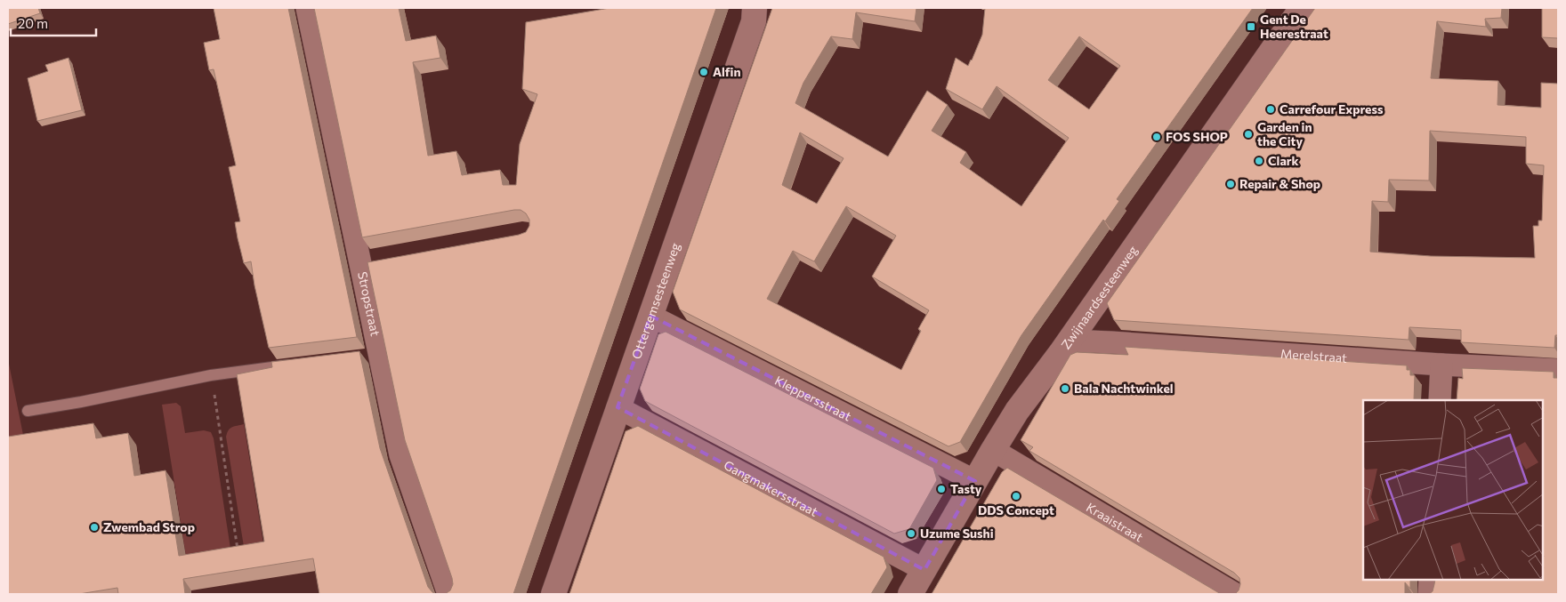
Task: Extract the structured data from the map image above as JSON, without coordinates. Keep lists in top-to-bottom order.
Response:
{
  "streets": {
    "street": [
      "Zwijnaardsesteenweg",
      "Ottergemsesteenweg",
      "Stropstraat",
      "Merelstraat",
      "Kleppersstraat",
      "Gangmakersstraat",
      "Kraaistraat"
    ]
  },
  "crossings": [
    ["Zwijnaardsesteenweg", "Merelstraat"],
    ["Zwijnaardsesteenweg", "Kleppersstraat"],
    ["Zwijnaardsesteenweg", "Gangmakersstraat"],
    ["Zwijnaardsesteenweg", "Kraaistraat"],
    ["Ottergemsesteenweg", "Kleppersstraat"],
    ["Ottergemsesteenweg", "Gangmakersstraat"]
  ],
  "places": {
    "transit": ["Gent De Heerestraat"],
    "other": [
      "Alfin",
      "Carrefour Express",
      "Garden in the City",
      "FOS SHOP",
      "Clark",
      "Repair & Shop",
      "Bala Nachtwinkel",
      "Tasty",
      "DDS Concept",
      "Zwembad Strop",
      "Uzume Sushi"
    ]
  },
  "scale_bar": "20 m"
}
